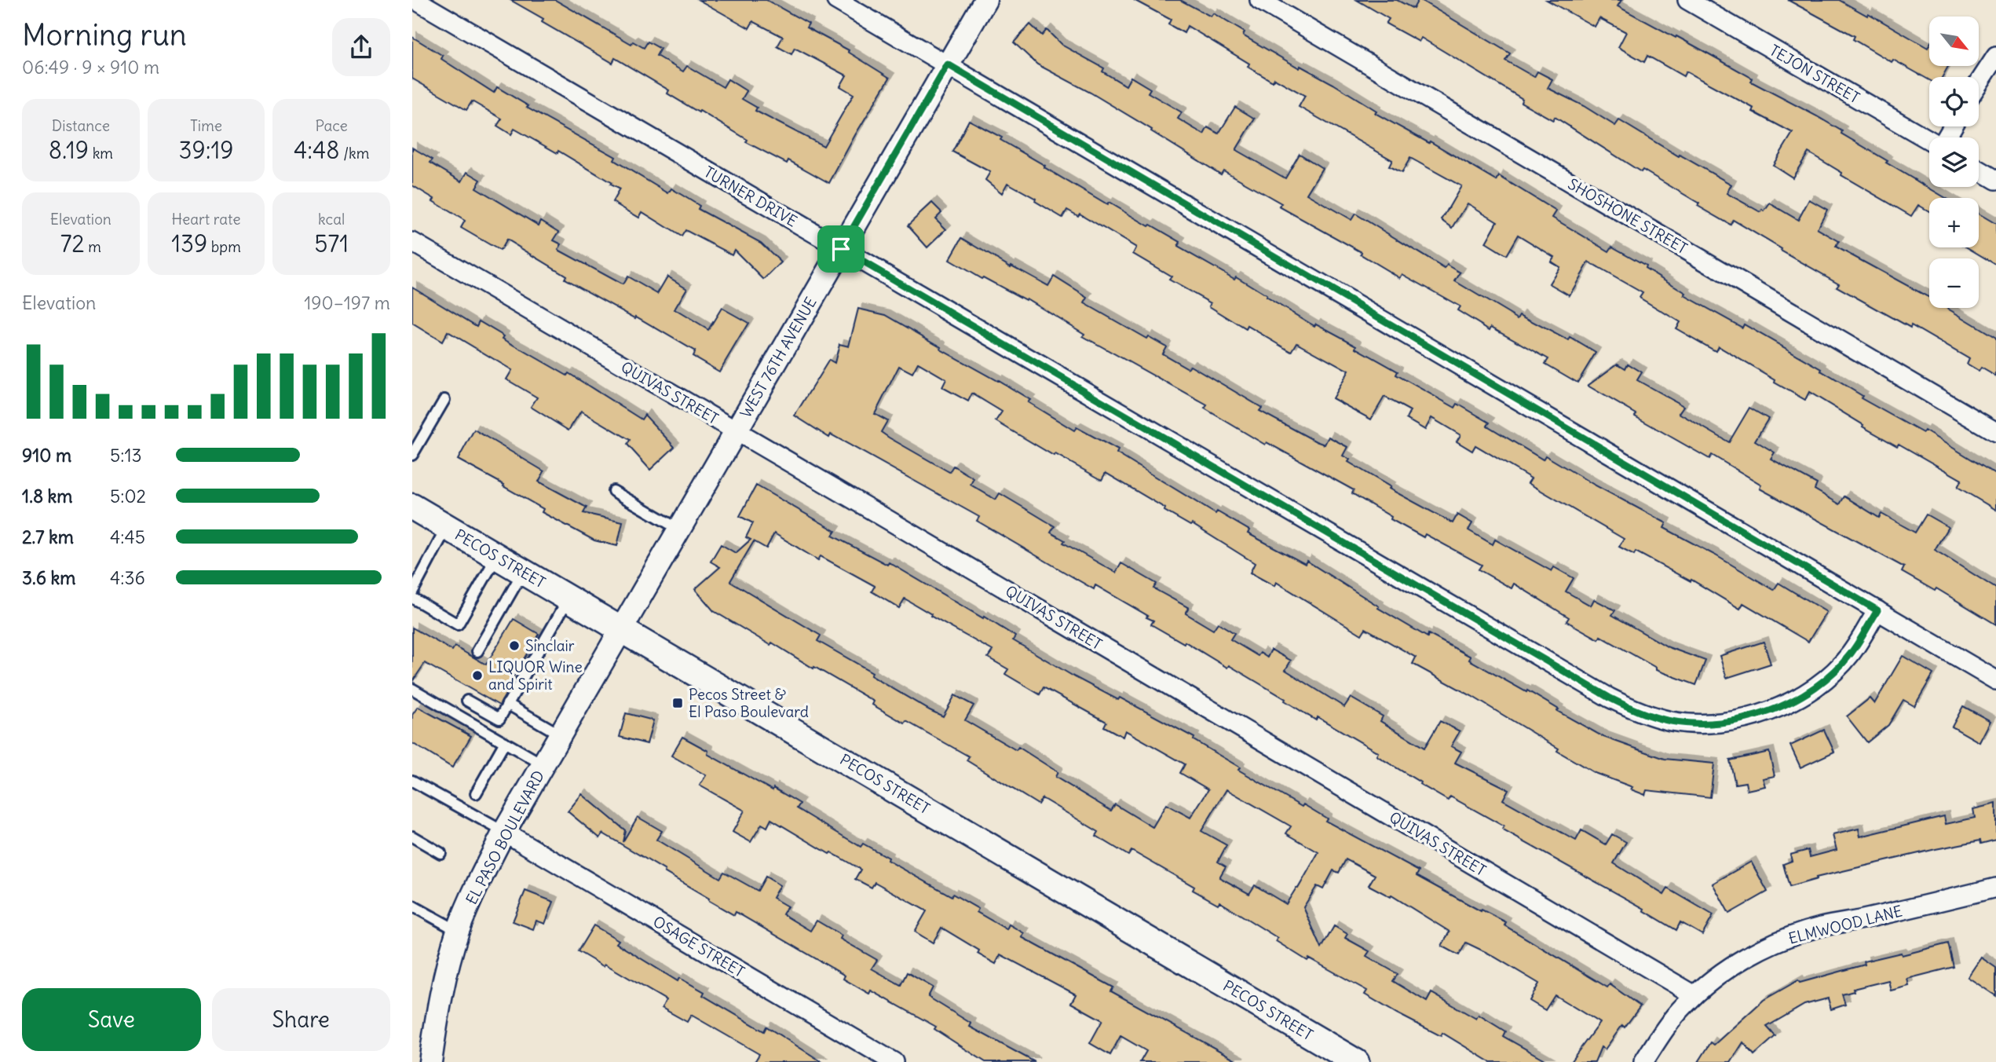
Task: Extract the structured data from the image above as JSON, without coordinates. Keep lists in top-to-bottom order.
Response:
{
  "streets": {
    "main road": ["PECOS STREET"],
    "street": [
      "TEJON STREET",
      "TURNER DRIVE",
      "SHOSHONE STREET",
      "WEST 76TH AVENUE",
      "QUIVAS STREET",
      "EL PASO BOULEVARD",
      "ELMWOOD LANE",
      "OSAGE STREET"
    ]
  },
  "crossings": [
    ["TURNER DRIVE", "WEST 76TH AVENUE"],
    ["WEST 76TH AVENUE", "QUIVAS STREET"],
    ["WEST 76TH AVENUE", "PECOS STREET"],
    ["WEST 76TH AVENUE", "EL PASO BOULEVARD"],
    ["QUIVAS STREET", "ELMWOOD LANE"],
    ["PECOS STREET", "EL PASO BOULEVARD"],
    ["EL PASO BOULEVARD", "OSAGE STREET"]
  ],
  "places": {
    "other": ["Sinclair", "LIQUOR Wine and Spirit"],
    "transit": ["Pecos Street & El Paso Boulevard"]
  },
  "north": "bottom right",
  "page": {
    "heading": ["Morning run", "06:49 · 9 × 910 m"],
    "map_buttons": ["+", "−"],
    "stats": [
      ["Distance", "8.19 km"],
      ["Time", "39:19"],
      ["Pace", "4:48 /km"],
      ["Elevation", "72 m"],
      ["Heart rate", "139 bpm"],
      ["kcal", "571"]
    ],
    "chart": ["Elevation", "190–197 m"],
    "list": [
      {
        "name": "910 m",
        "note": "5:13"
      },
      {
        "name": "1.8 km",
        "note": "5:02"
      },
      {
        "name": "2.7 km",
        "note": "4:45"
      },
      {
        "name": "3.6 km",
        "note": "4:36"
      }
    ],
    "buttons": ["Save", "Share"]
  }
}
